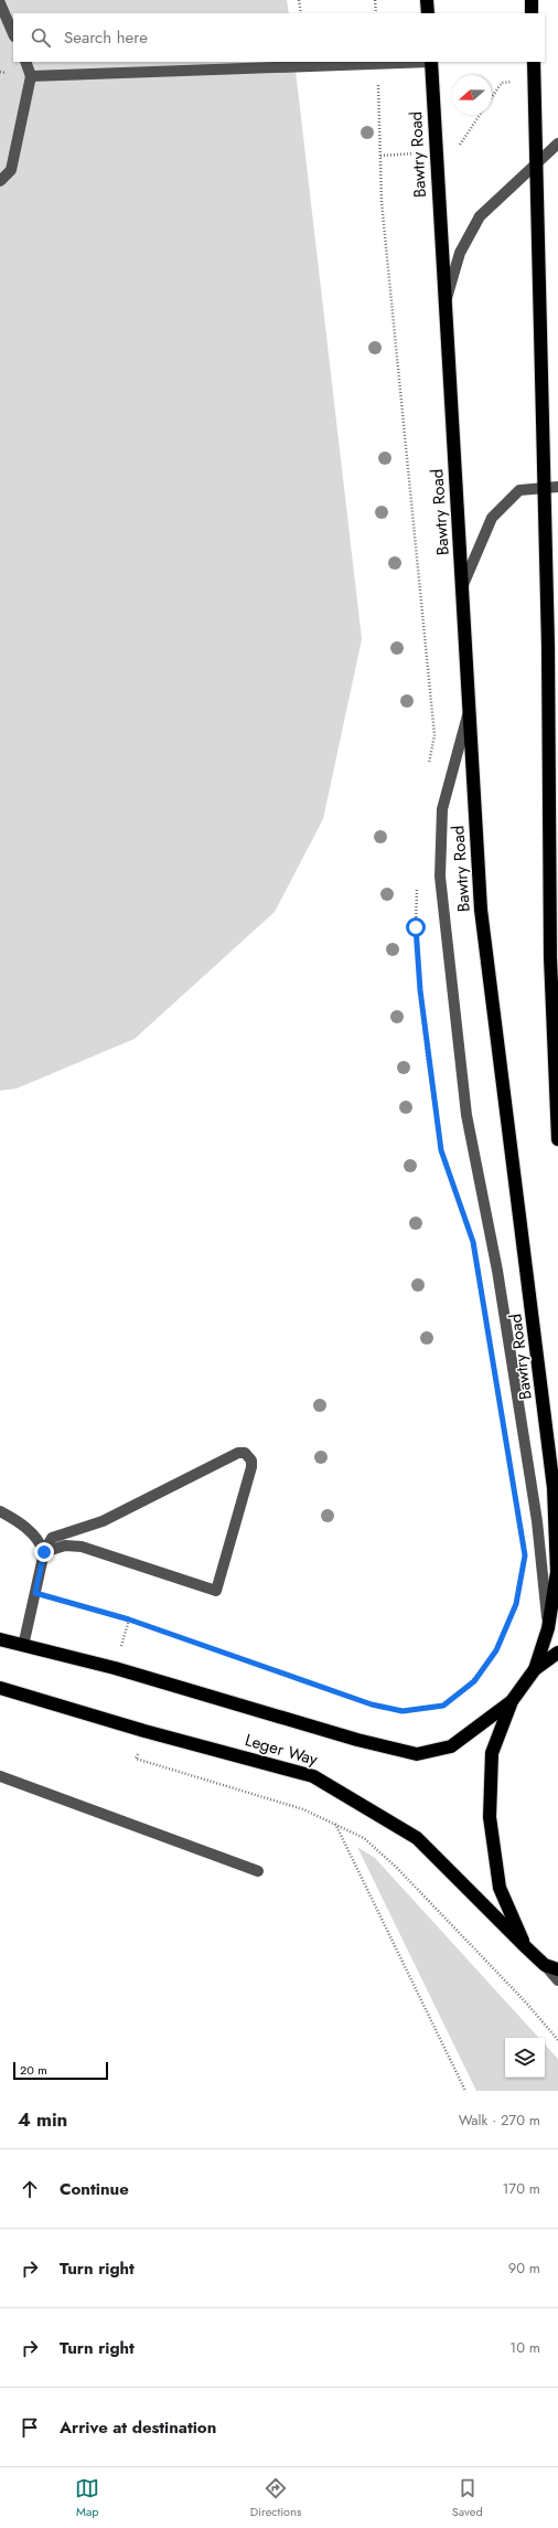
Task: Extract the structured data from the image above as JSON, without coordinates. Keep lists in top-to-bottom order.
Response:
{
  "streets": {
    "highway": ["Bawtry Road", "Leger Way"]
  },
  "scale_bar": "20 m",
  "north": "left",
  "page": {
    "search": "Search here",
    "scale": "20 m",
    "heading": ["4 min", "Walk · 270 m"],
    "list": [
      ["Continue", "170 m"],
      ["Turn right", "90 m"],
      ["Turn right", "10 m"],
      "Arrive at destination"
    ],
    "nav": ["Map", "Directions", "Saved"]
  }
}
